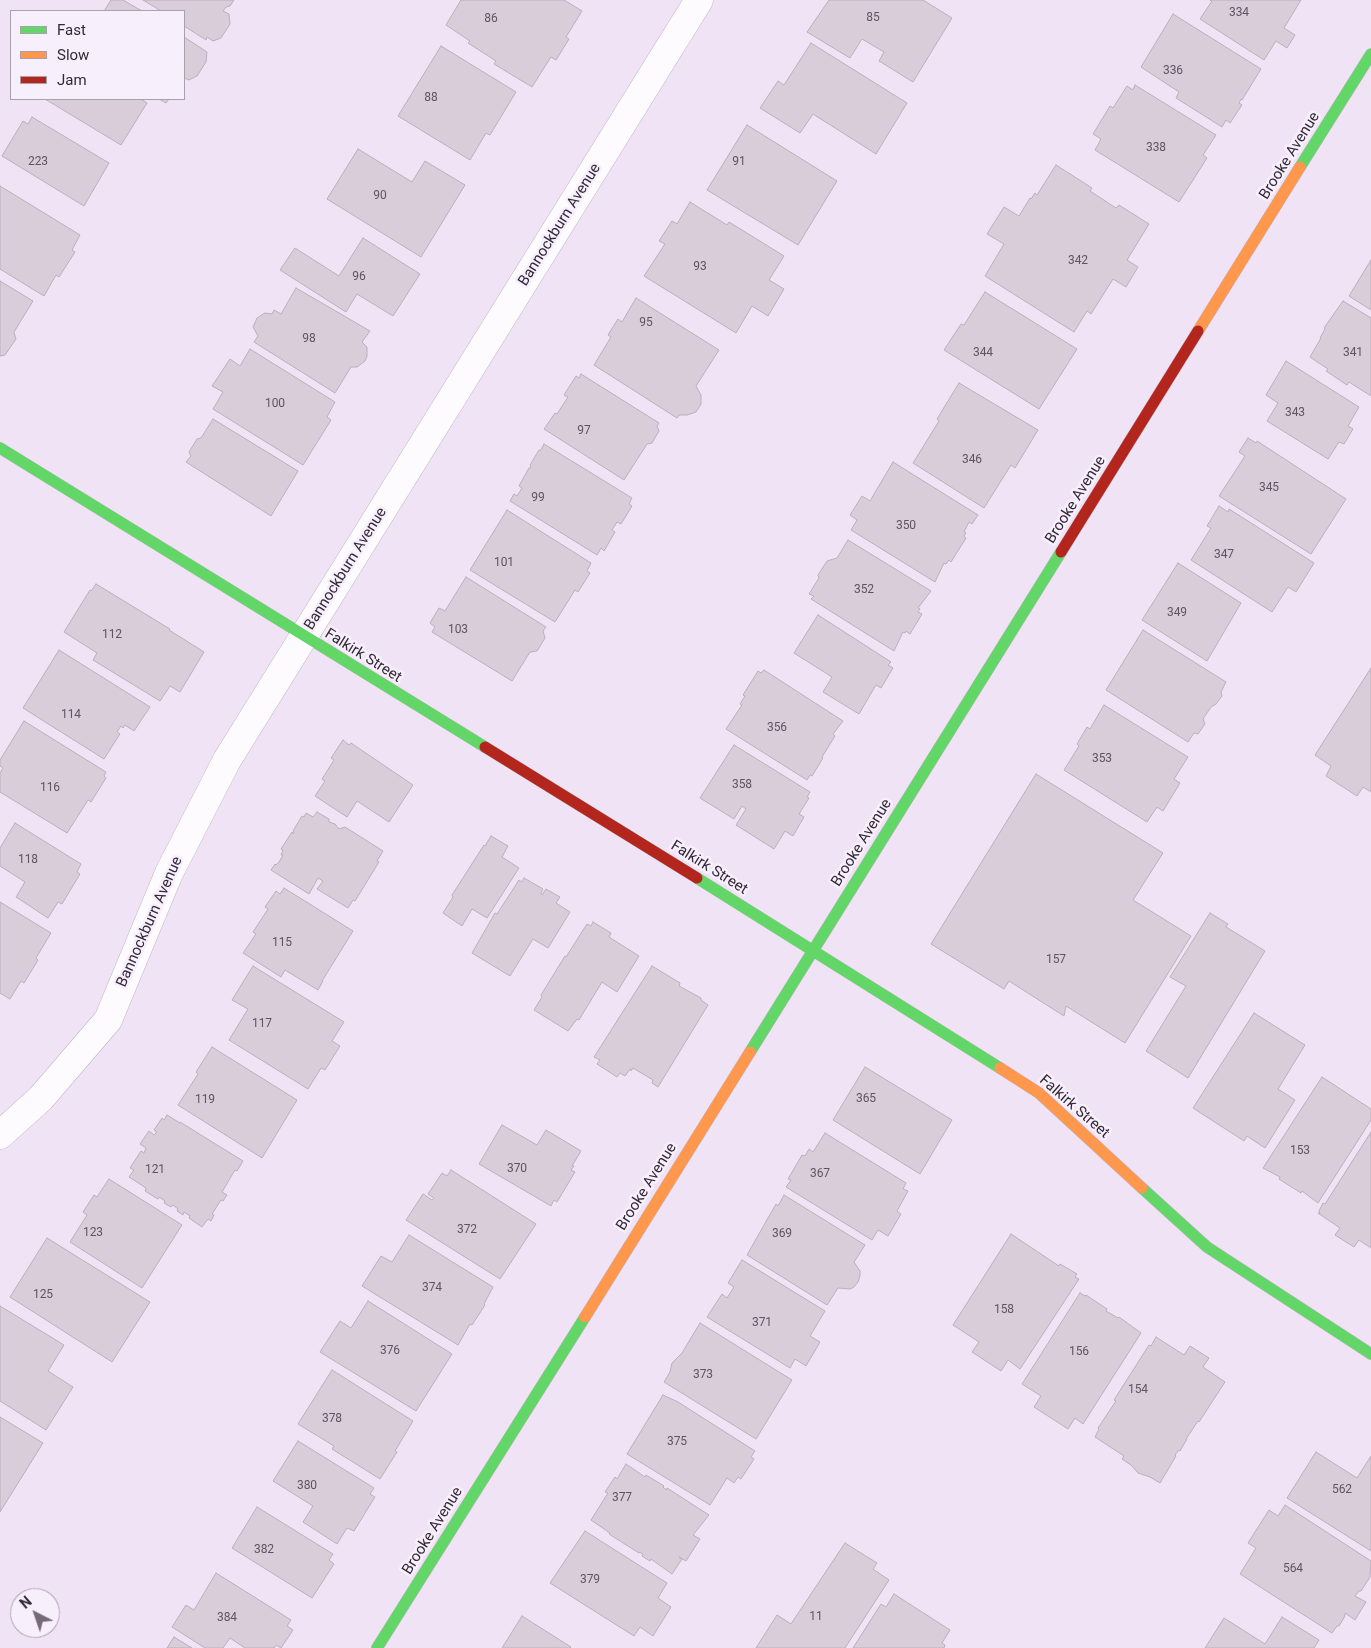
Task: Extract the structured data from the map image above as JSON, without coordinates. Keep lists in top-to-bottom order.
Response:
{
  "streets": {
    "street": ["Brooke Avenue", "Bannockburn Avenue", "Falkirk Street"]
  },
  "crossings": [
    ["Brooke Avenue", "Falkirk Street"],
    ["Bannockburn Avenue", "Falkirk Street"]
  ],
  "house_numbers": [
    "334",
    "85",
    "86",
    "336",
    "88",
    "338",
    "223",
    "91",
    "90",
    "342",
    "93",
    "96",
    "95",
    "98",
    "344",
    "341",
    "100",
    "343",
    "97",
    "346",
    "345",
    "99",
    "350",
    "347",
    "101",
    "352",
    "349",
    "103",
    "112",
    "114",
    "356",
    "353",
    "358",
    "116",
    "118",
    "115",
    "157",
    "117",
    "365",
    "119",
    "153",
    "370",
    "121",
    "367",
    "372",
    "123",
    "369",
    "374",
    "125",
    "158",
    "371",
    "376",
    "156",
    "373",
    "154",
    "378",
    "375",
    "380",
    "562",
    "377",
    "382",
    "564",
    "379",
    "11",
    "384"
  ],
  "legend": ["Fast", "Slow", "Jam"],
  "north": "top left"
}
